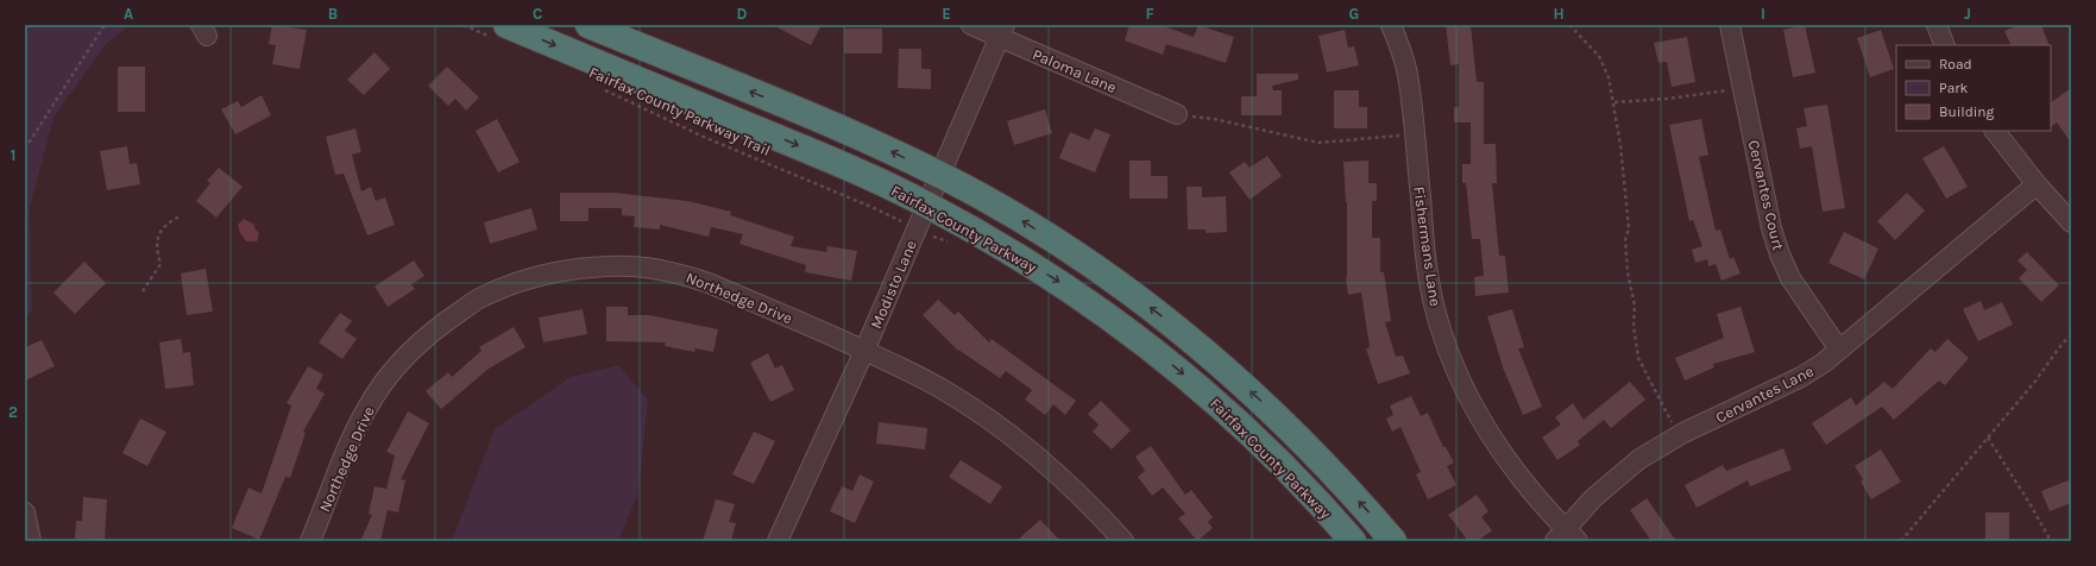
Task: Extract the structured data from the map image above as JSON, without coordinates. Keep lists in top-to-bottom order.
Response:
{
  "streets": {
    "highway": ["Fairfax County Parkway"],
    "street": [
      "Paloma Lane",
      "Cervantes Court",
      "Fishermans Lane",
      "Modisto Lane",
      "Northedge Drive",
      "Cervantes Lane"
    ],
    "path": ["Fairfax County Parkway Trail"]
  },
  "crossings": [
    ["Paloma Lane", "Modisto Lane"],
    ["Cervantes Court", "Cervantes Lane"],
    ["Fairfax County Parkway", "Modisto Lane"],
    ["Fishermans Lane", "Cervantes Lane"],
    ["Modisto Lane", "Northedge Drive"]
  ],
  "legend": ["Road", "Park", "Building"],
  "grid": {
    "columns": [
      "A",
      "B",
      "C",
      "D",
      "E",
      "F",
      "G",
      "H",
      "I",
      "J"
    ],
    "rows": ["1", "2"]
  }
}
